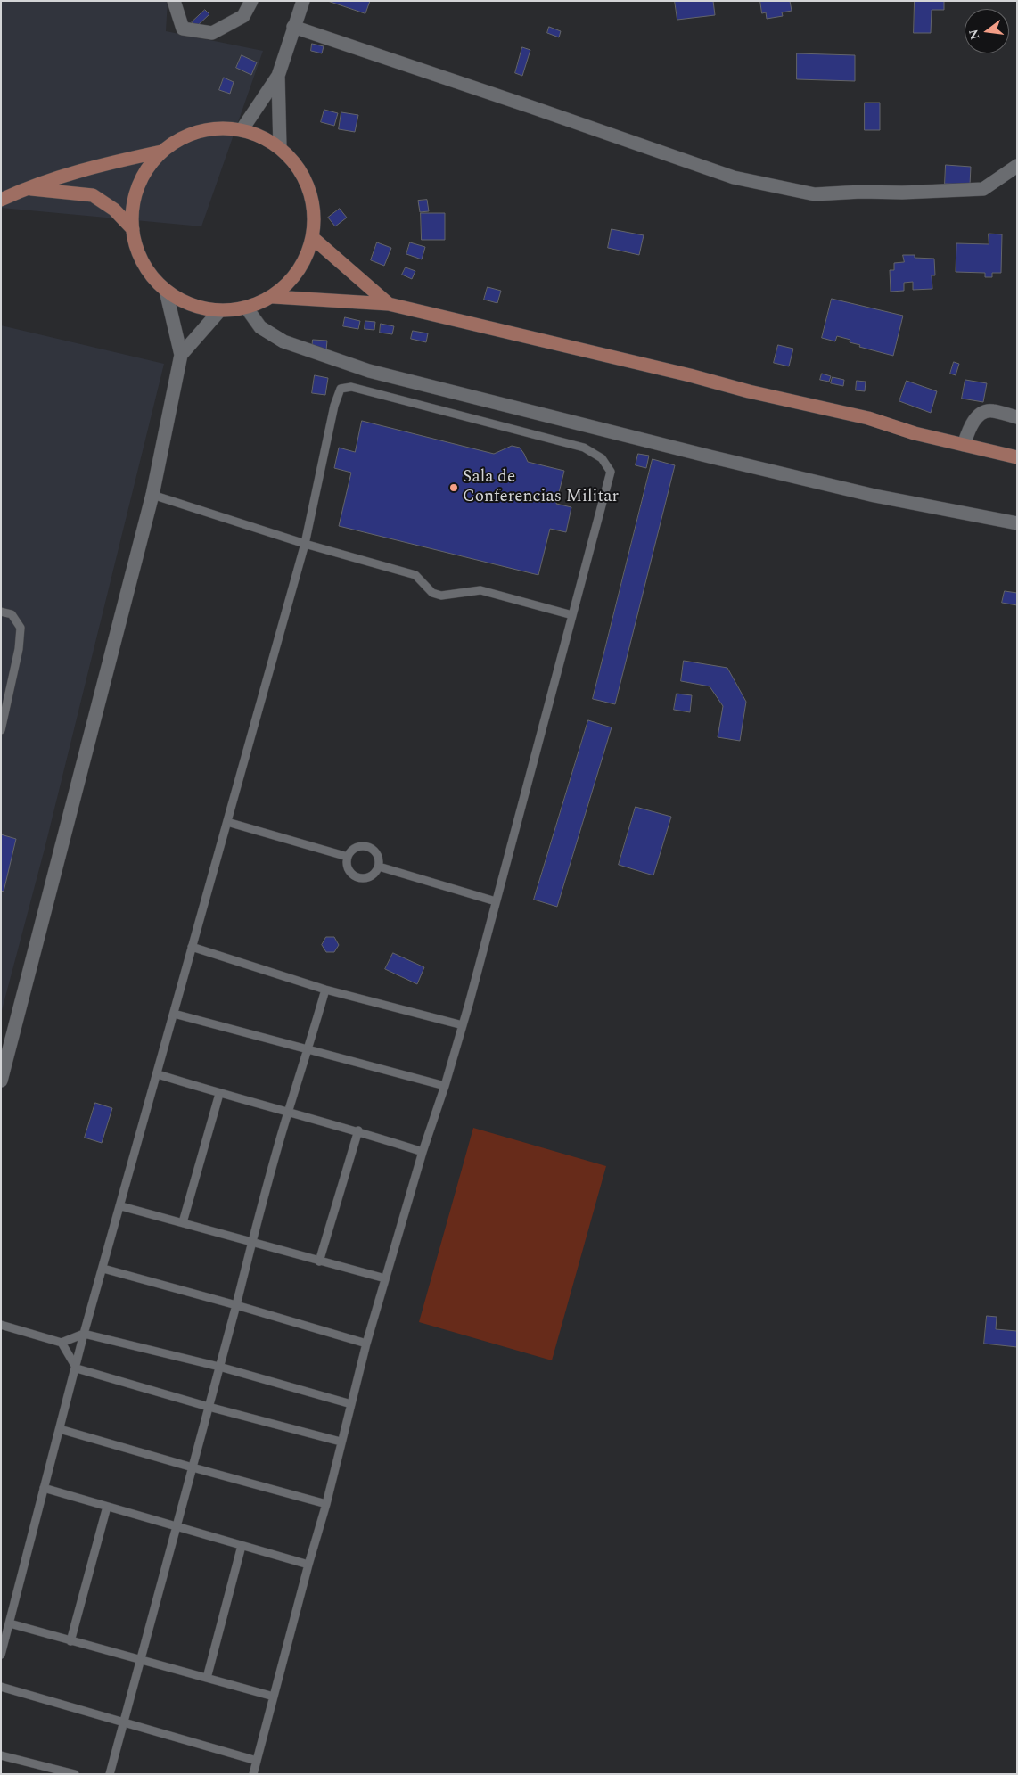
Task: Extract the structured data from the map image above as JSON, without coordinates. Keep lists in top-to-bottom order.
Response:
{
  "places": ["Sala de Conferencias Militar"],
  "north": "left"
}
